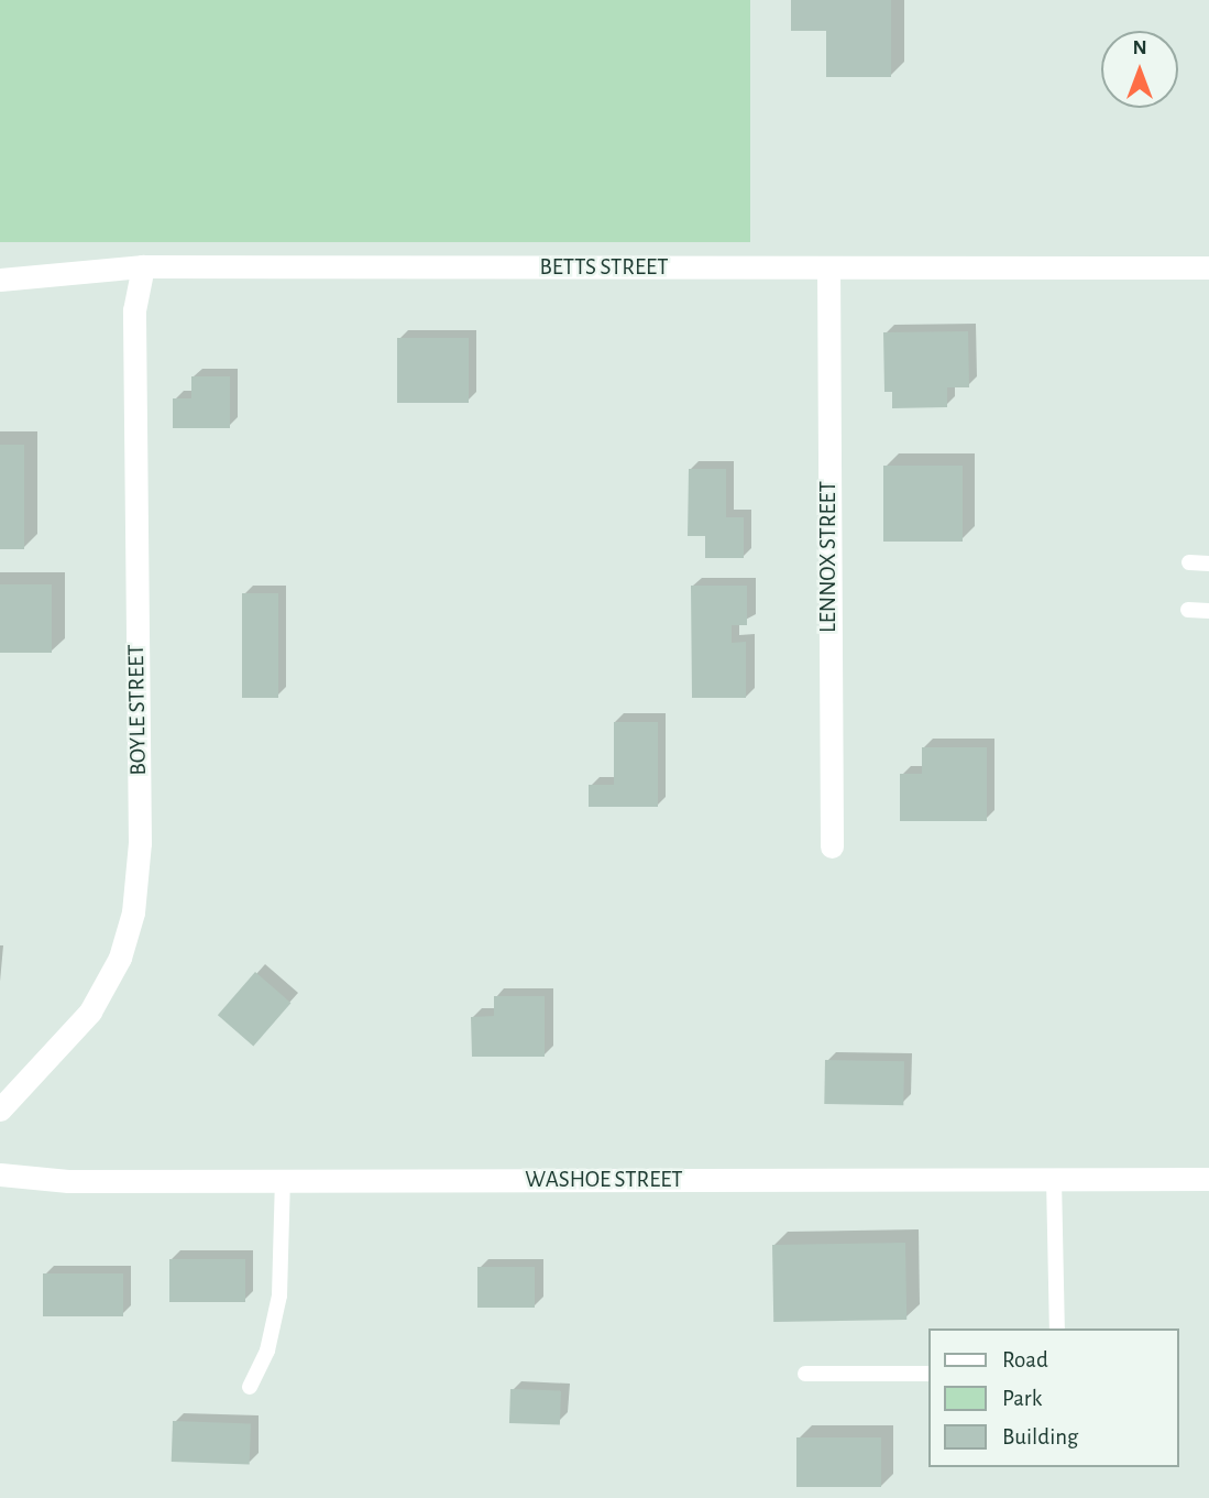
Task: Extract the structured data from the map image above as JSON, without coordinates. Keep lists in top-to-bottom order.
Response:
{
  "streets": {
    "street": [
      "BETTS STREET",
      "LENNOX STREET",
      "BOYLE STREET",
      "WASHOE STREET"
    ]
  },
  "crossings": [
    ["BETTS STREET", "LENNOX STREET"],
    ["BETTS STREET", "BOYLE STREET"]
  ],
  "legend": ["Road", "Park", "Building"],
  "north": "top"
}
